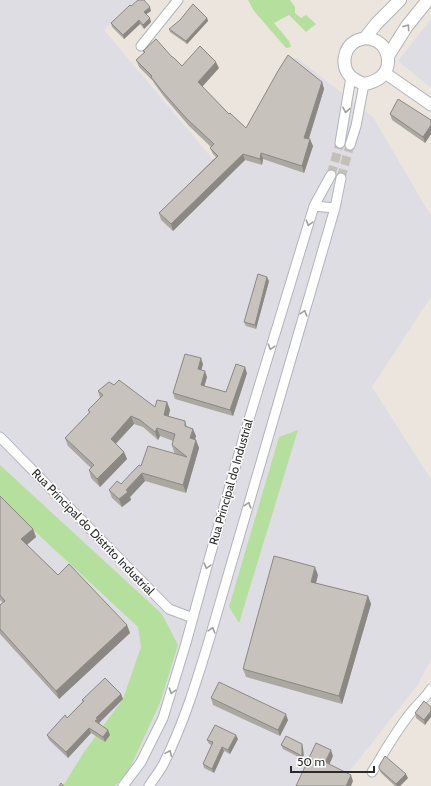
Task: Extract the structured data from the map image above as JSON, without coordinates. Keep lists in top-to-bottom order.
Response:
{
  "streets": {
    "street": ["Rua Principal do Industrial", "Rua Principal do Distrito Industrial"]
  },
  "crossings": [
    ["Rua Principal do Industrial", "Rua Principal do Distrito Industrial"]
  ],
  "scale_bar": "50 m"
}
